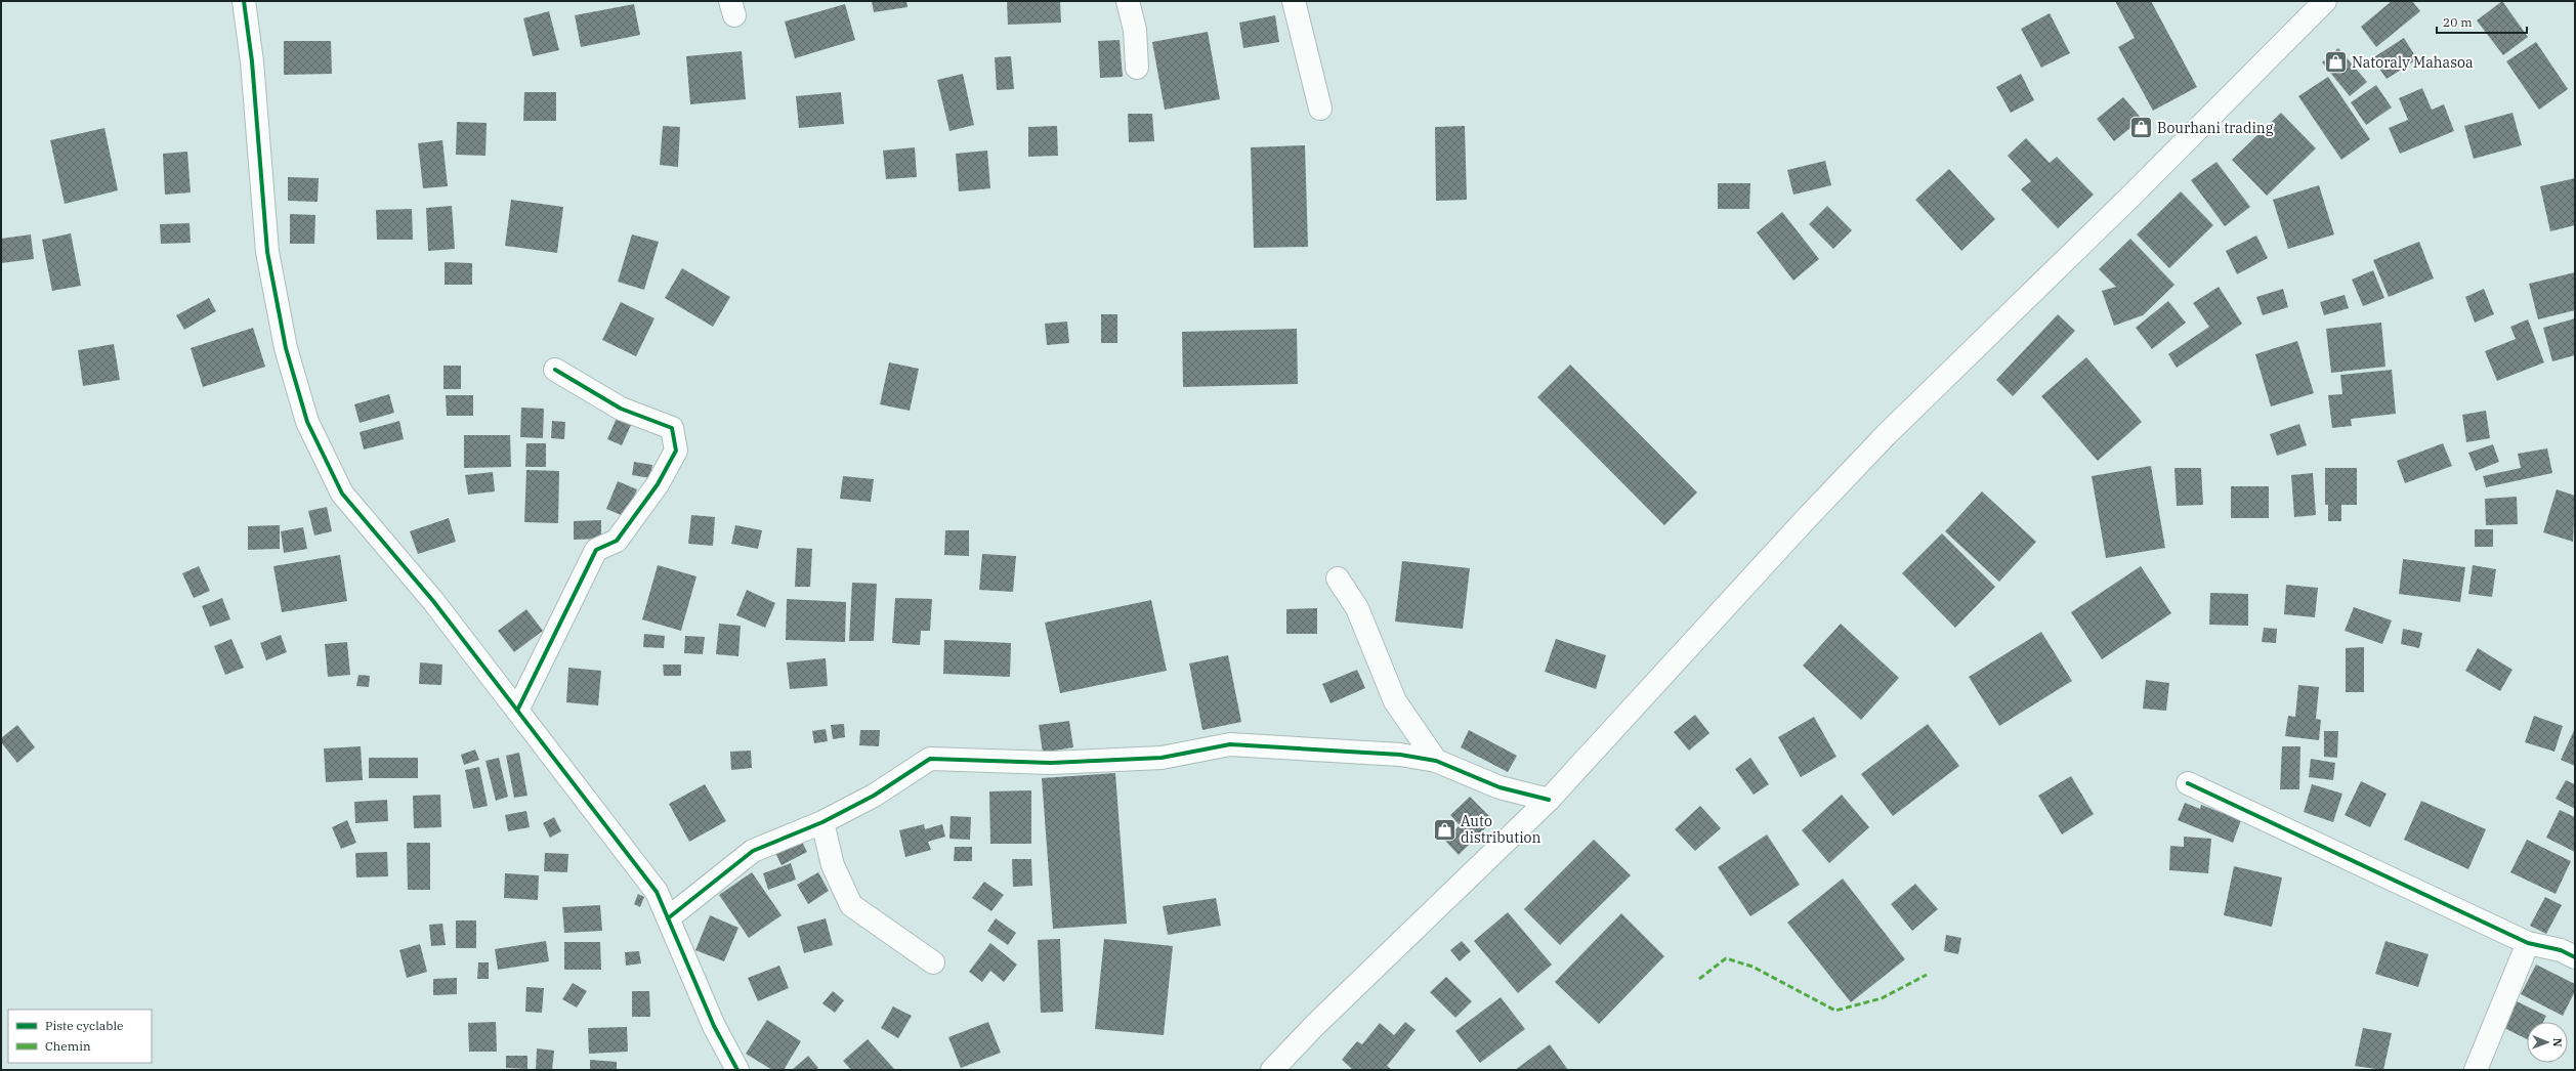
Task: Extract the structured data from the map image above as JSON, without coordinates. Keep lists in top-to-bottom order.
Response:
{
  "places": {
    "shop": ["Natoraly Mahasoa", "Bourhani trading", "Auto distribution"]
  },
  "legend": ["Piste cyclable", "Chemin"],
  "scale_bar": "20 m",
  "north": "right"
}
